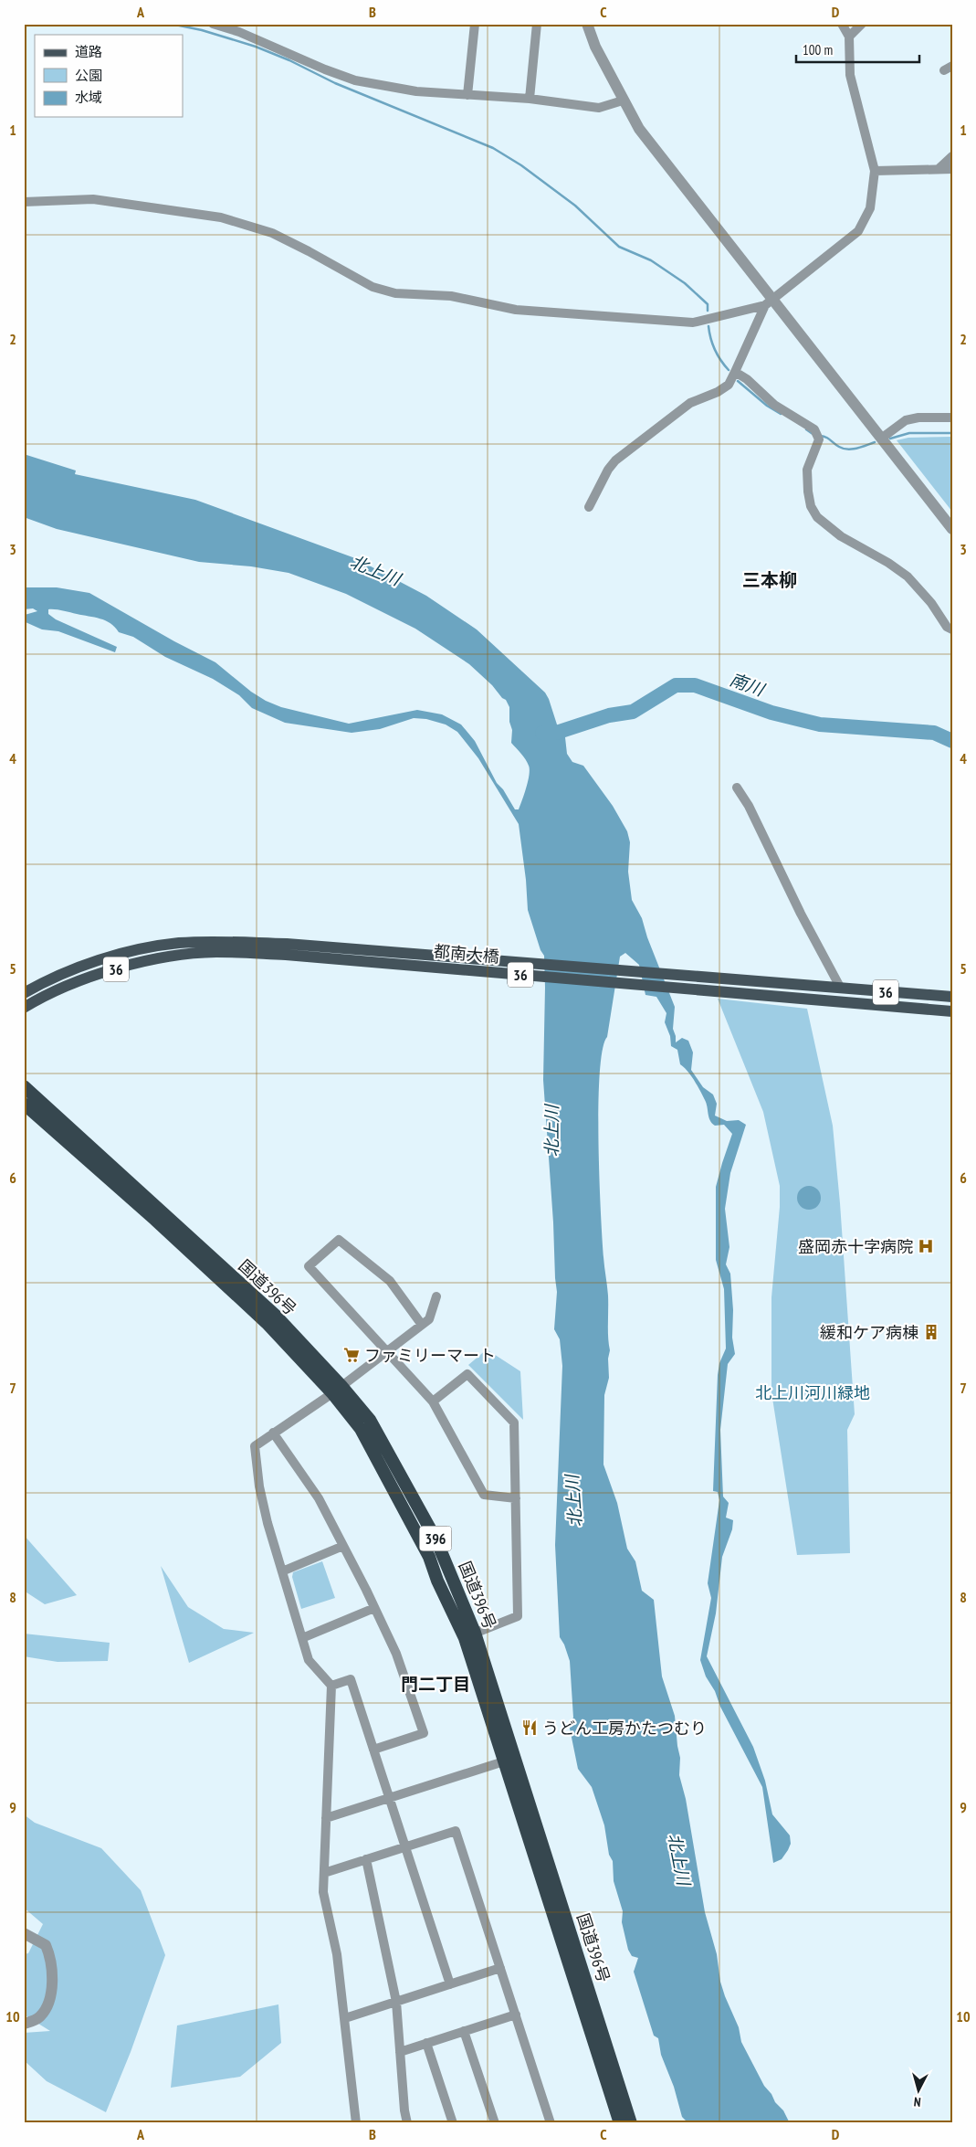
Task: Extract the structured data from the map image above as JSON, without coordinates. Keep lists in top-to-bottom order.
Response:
{
  "streets": {
    "highway": ["国道396号", "396"],
    "main road": ["都南大橋", "36"]
  },
  "crossings": [
    ["都南大橋", "36"]
  ],
  "districts": ["三本柳", "門二丁目"],
  "water": ["北上川", "南川"],
  "parks": ["北上川河川緑地"],
  "places": {
    "hospital": ["盛岡赤十字病院"],
    "building": ["緩和ケア病棟"],
    "supermarket": ["ファミリーマート"],
    "restaurant": ["うどん工房かたつむり"]
  },
  "legend": ["道路", "公園", "水域"],
  "scale_bar": "100 m",
  "north": "bottom",
  "grid": {
    "columns": [
      "A",
      "B",
      "C",
      "D"
    ],
    "rows": [
      "1",
      "2",
      "3",
      "4",
      "5",
      "6",
      "7",
      "8",
      "9",
      "10"
    ]
  }
}
